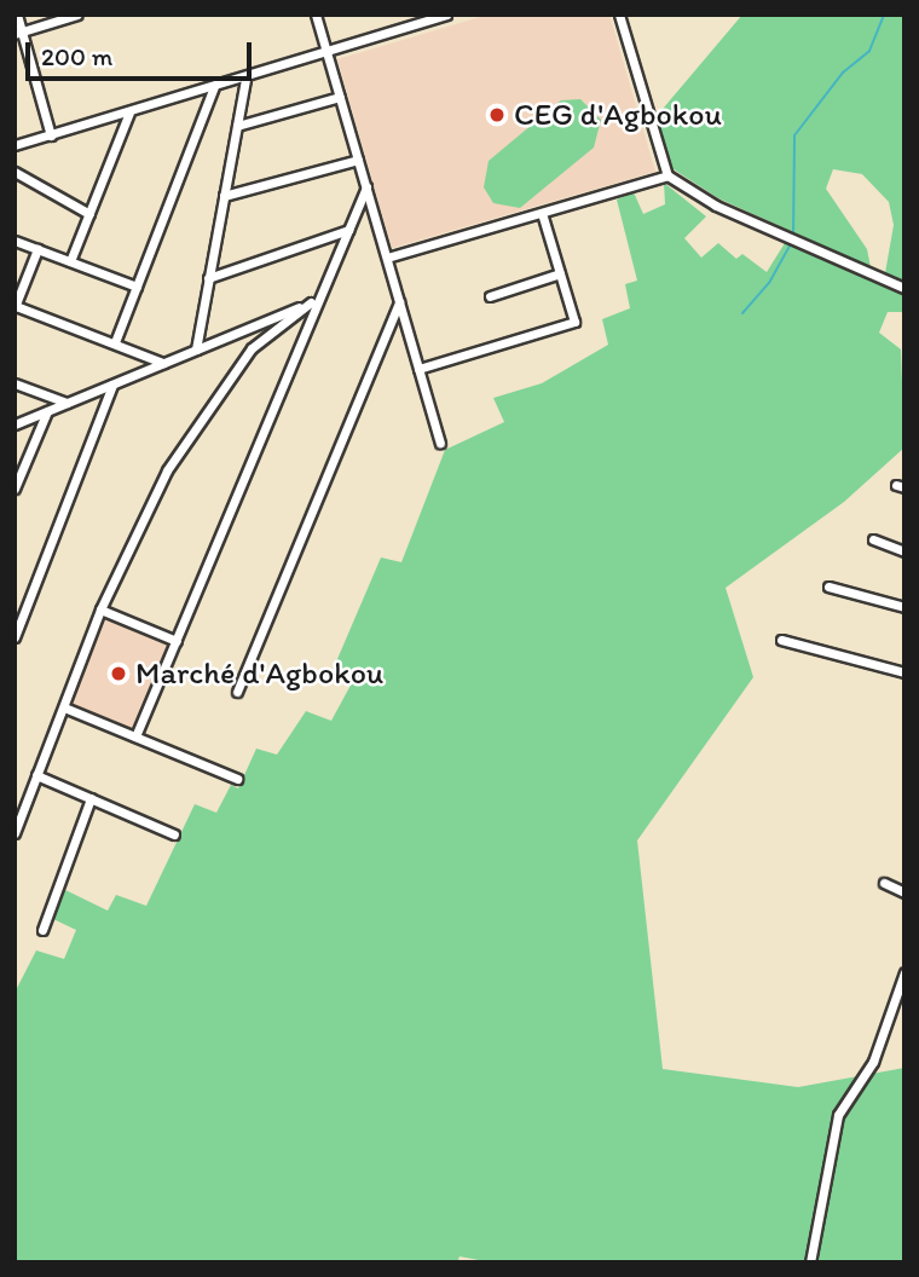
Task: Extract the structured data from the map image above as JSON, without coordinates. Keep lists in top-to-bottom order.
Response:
{
  "places": ["CEG d'Agbokou", "Marché d'Agbokou"],
  "scale_bar": "200 m"
}
